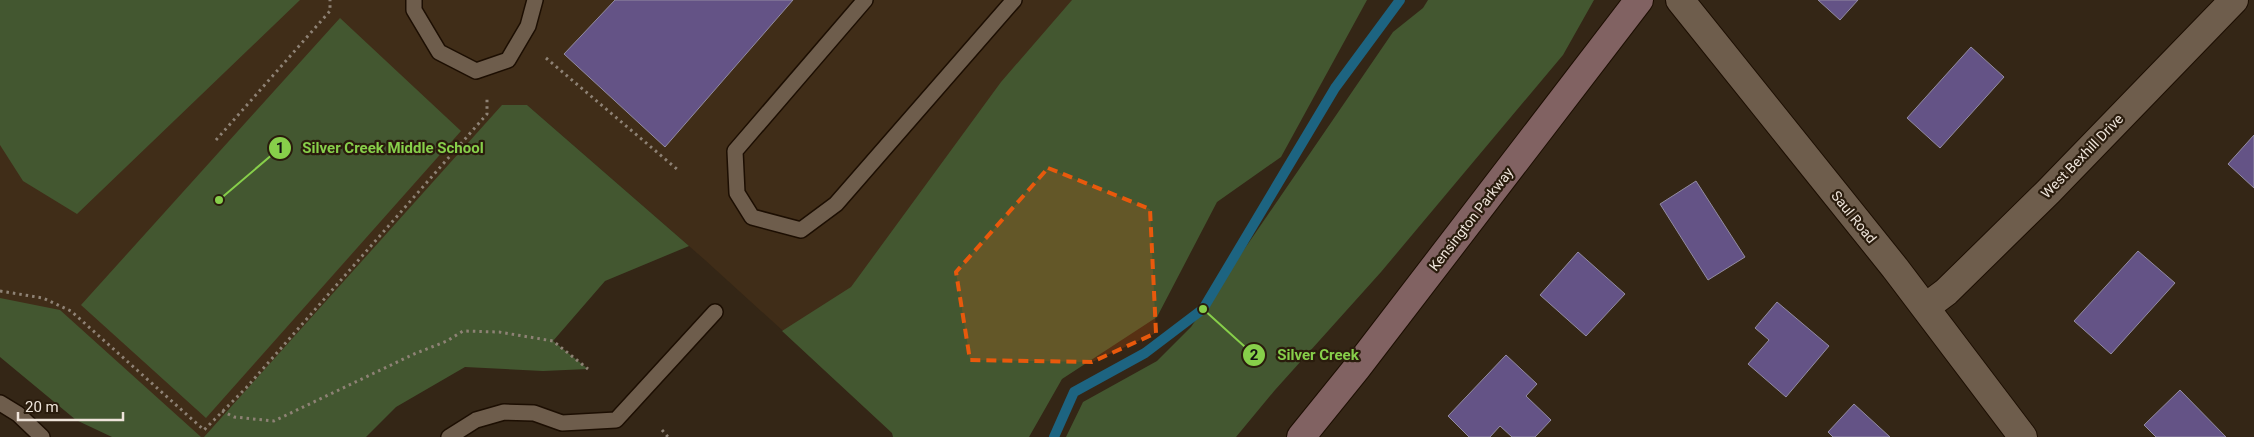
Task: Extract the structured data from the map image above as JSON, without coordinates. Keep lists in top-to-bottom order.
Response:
{
  "streets": {
    "street": ["West Bexhill Drive", "Saul Road", "Kensington Parkway"]
  },
  "crossings": [
    ["West Bexhill Drive", "Saul Road"]
  ],
  "places": ["Silver Creek Middle School", "Silver Creek"],
  "scale_bar": "20 m"
}
